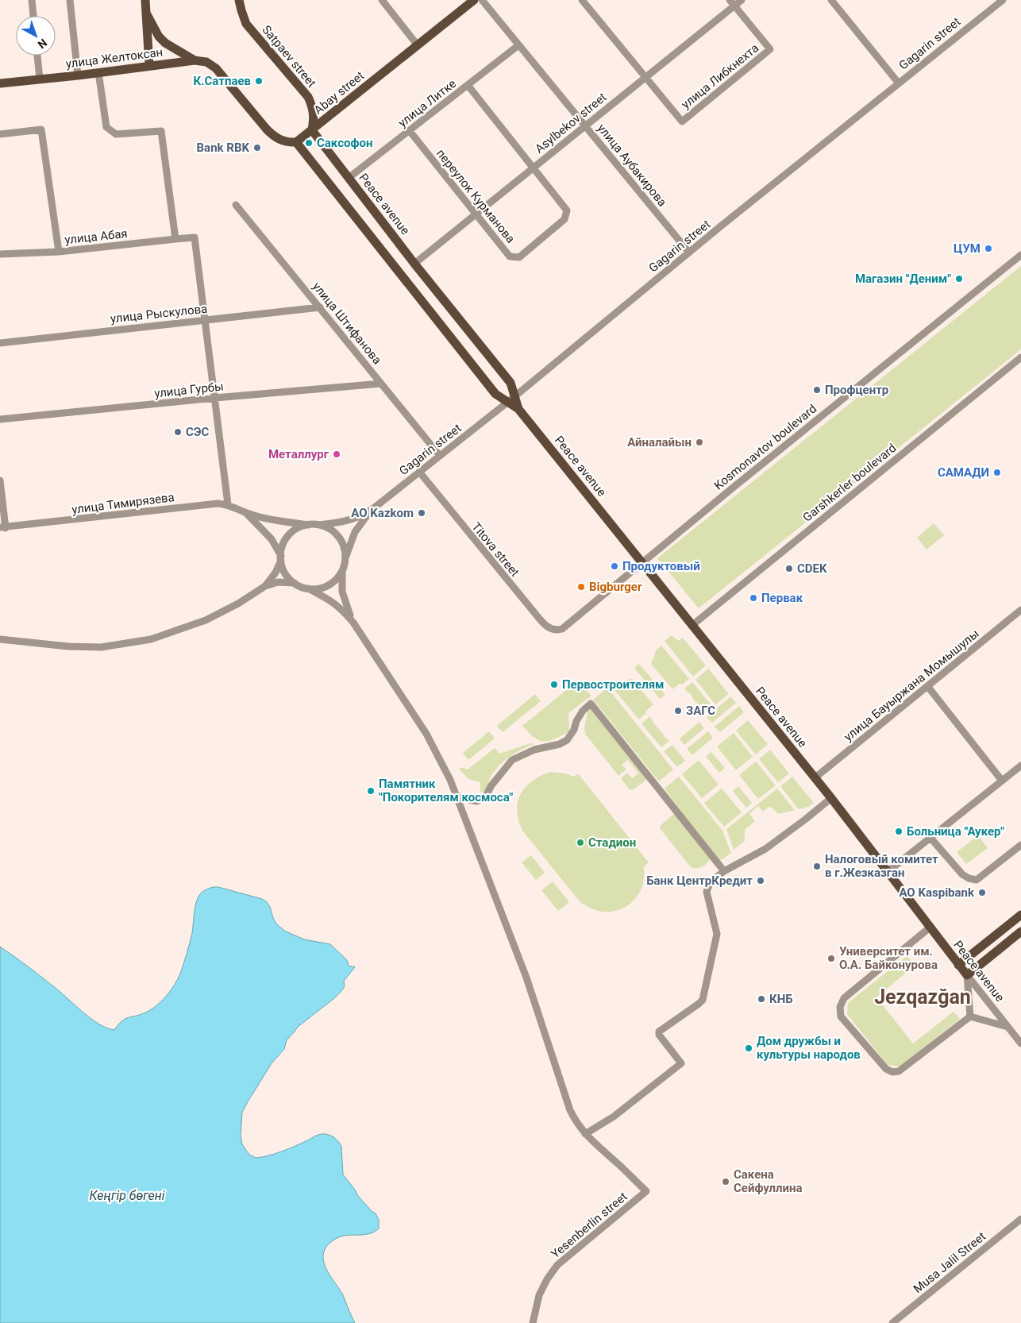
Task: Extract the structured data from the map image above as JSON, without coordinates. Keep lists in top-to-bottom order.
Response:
{
  "streets": {
    "main road": [
      "Satpaev street",
      "улица Желтоксан",
      "Abay street",
      "Peace avenue"
    ],
    "street": [
      "Gagarin street",
      "улица Либкнехта",
      "улица Литке",
      "Asylbekov street",
      "улица Аубакирова",
      "переулок Курманова",
      "улица Абая",
      "улица Рыскулова",
      "улица Штифанова",
      "улица Гурбы",
      "Kosmonavtov boulevard",
      "Garshkerler boulevard",
      "улица Тимирязева",
      "Titova street",
      "улица Бауыржана Момышулы",
      "Yesenberlin street",
      "Musa Jalil Street"
    ]
  },
  "crossings": [
    ["Gagarin street", "улица Аубакирова"],
    ["Gagarin street", "Peace avenue"],
    ["Gagarin street", "улица Штифанова"],
    ["Gagarin street", "Titova street"],
    ["Satpaev street", "Abay street"],
    ["Satpaev street", "Peace avenue"],
    ["улица Желтоксан", "Abay street"],
    ["улица Желтоксан", "Peace avenue"],
    ["улица Либкнехта", "Asylbekov street"],
    ["Abay street", "Peace avenue"],
    ["улица Литке", "улица Аубакирова"],
    ["улица Литке", "переулок Курманова"],
    ["улица Литке", "Peace avenue"],
    ["Asylbekov street", "улица Аубакирова"],
    ["Asylbekov street", "переулок Курманова"],
    ["Asylbekov street", "Peace avenue"],
    ["Peace avenue", "Kosmonavtov boulevard"],
    ["Peace avenue", "Garshkerler boulevard"],
    ["Peace avenue", "улица Бауыржана Момышулы"],
    ["улица Абая", "улица Рыскулова"],
    ["улица Рыскулова", "улица Штифанова"],
    ["улица Штифанова", "улица Гурбы"],
    ["Kosmonavtov boulevard", "Titova street"]
  ],
  "districts": ["Jezqazğan"],
  "water": ["Кеңгір бөгені"],
  "places": [
    "К.Сатпаев",
    "Саксофон",
    "Bank RBK",
    "ЦУМ",
    "Магазин \"Деним\"",
    "Профцентр",
    "СЭС",
    "Айналайын",
    "Металлург",
    "САМАДИ",
    "AO Kazkom",
    "Продуктовый",
    "CDEK",
    "Bigburger",
    "Первак",
    "Первостроителям",
    "ЗАГС",
    "Памятник \"Покорителям космоса\"",
    "Больница \"Аукер\"",
    "Стадион",
    "Налоговый комитет в г.Жезказган",
    "Банк ЦентрКредит",
    "AO Kaspibank",
    "Университет им. О.А. Байконурова",
    "КНБ",
    "Дом дружбы и культуры народов",
    "Сакена Сейфуллина"
  ],
  "north": "bottom right"
}
